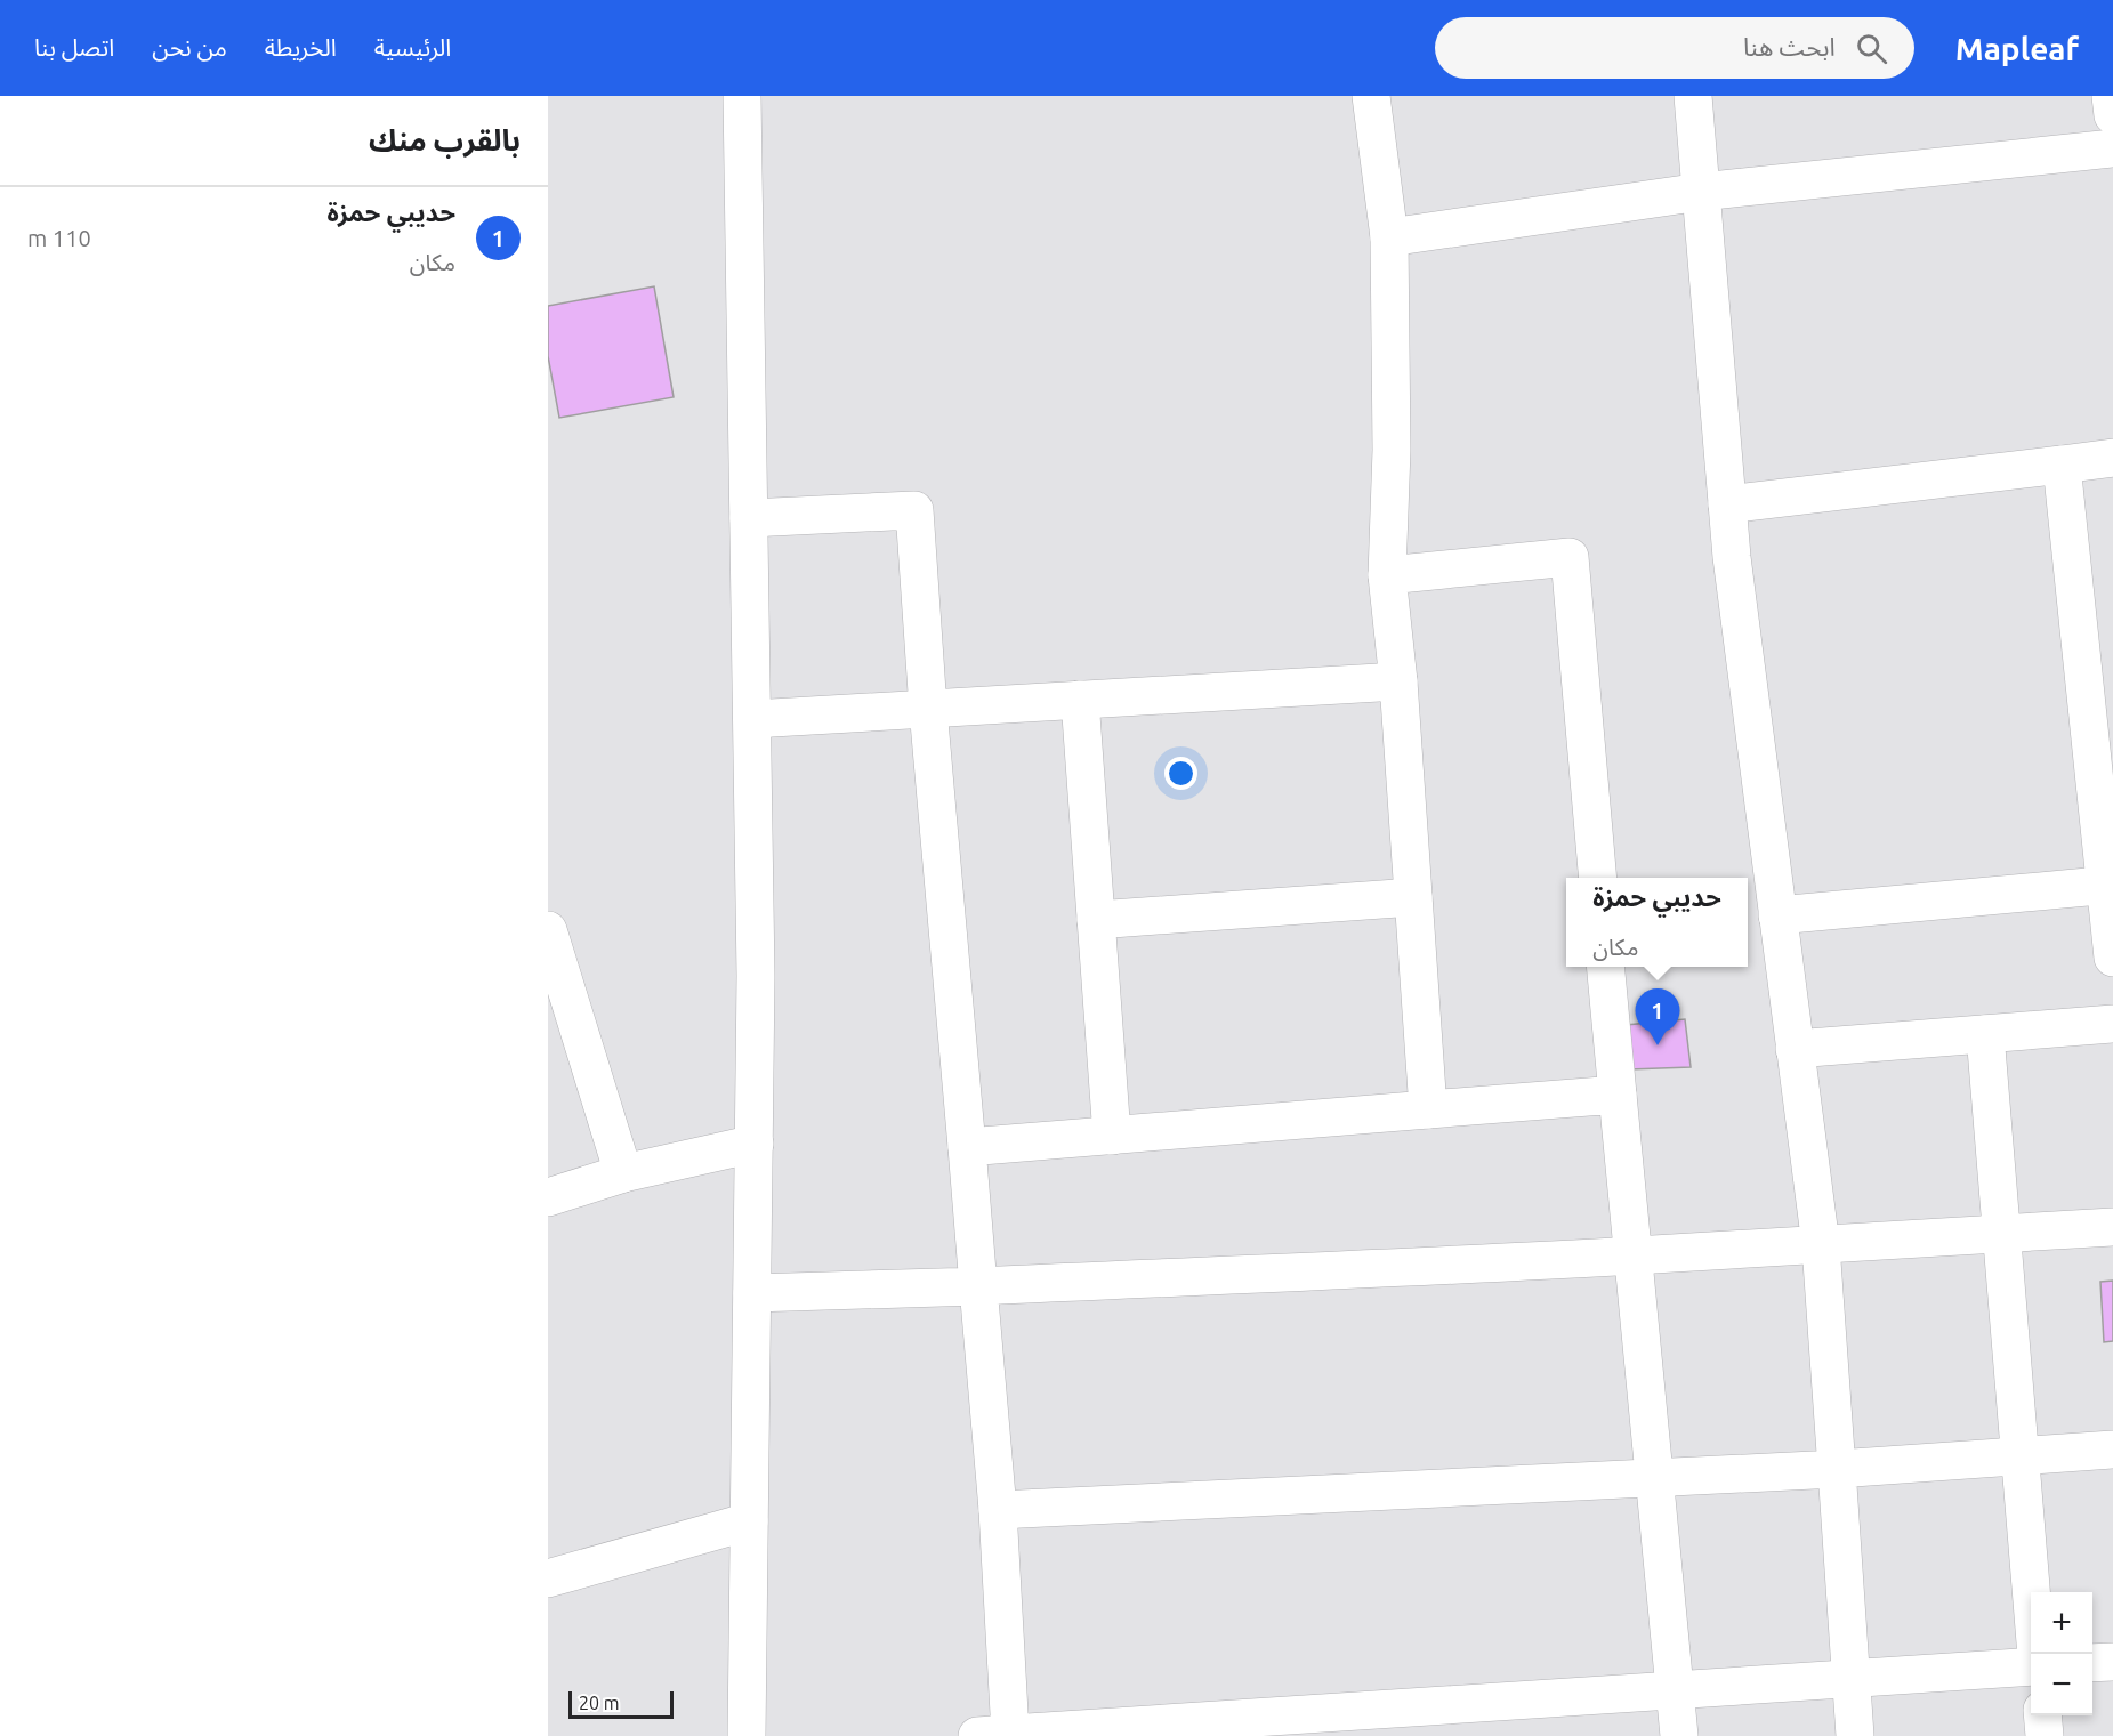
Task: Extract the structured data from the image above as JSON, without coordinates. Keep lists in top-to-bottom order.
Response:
{
  "scale_bar": "20 m",
  "page": {
    "header": "Mapleaf",
    "search": "ابحث هنا",
    "nav": [
      "الرئيسية",
      "الخريطة",
      "من نحن",
      "اتصل بنا"
    ],
    "heading": "بالقرب منك",
    "list": [
      {
        "mark": "1",
        "name": "حديبي حمزة",
        "note": "مكان",
        "value": "110 m"
      }
    ],
    "popup": ["حديبي حمزة", "مكان"],
    "pins": "1",
    "map_buttons": ["+", "−"],
    "scale": "20 m"
  }
}
